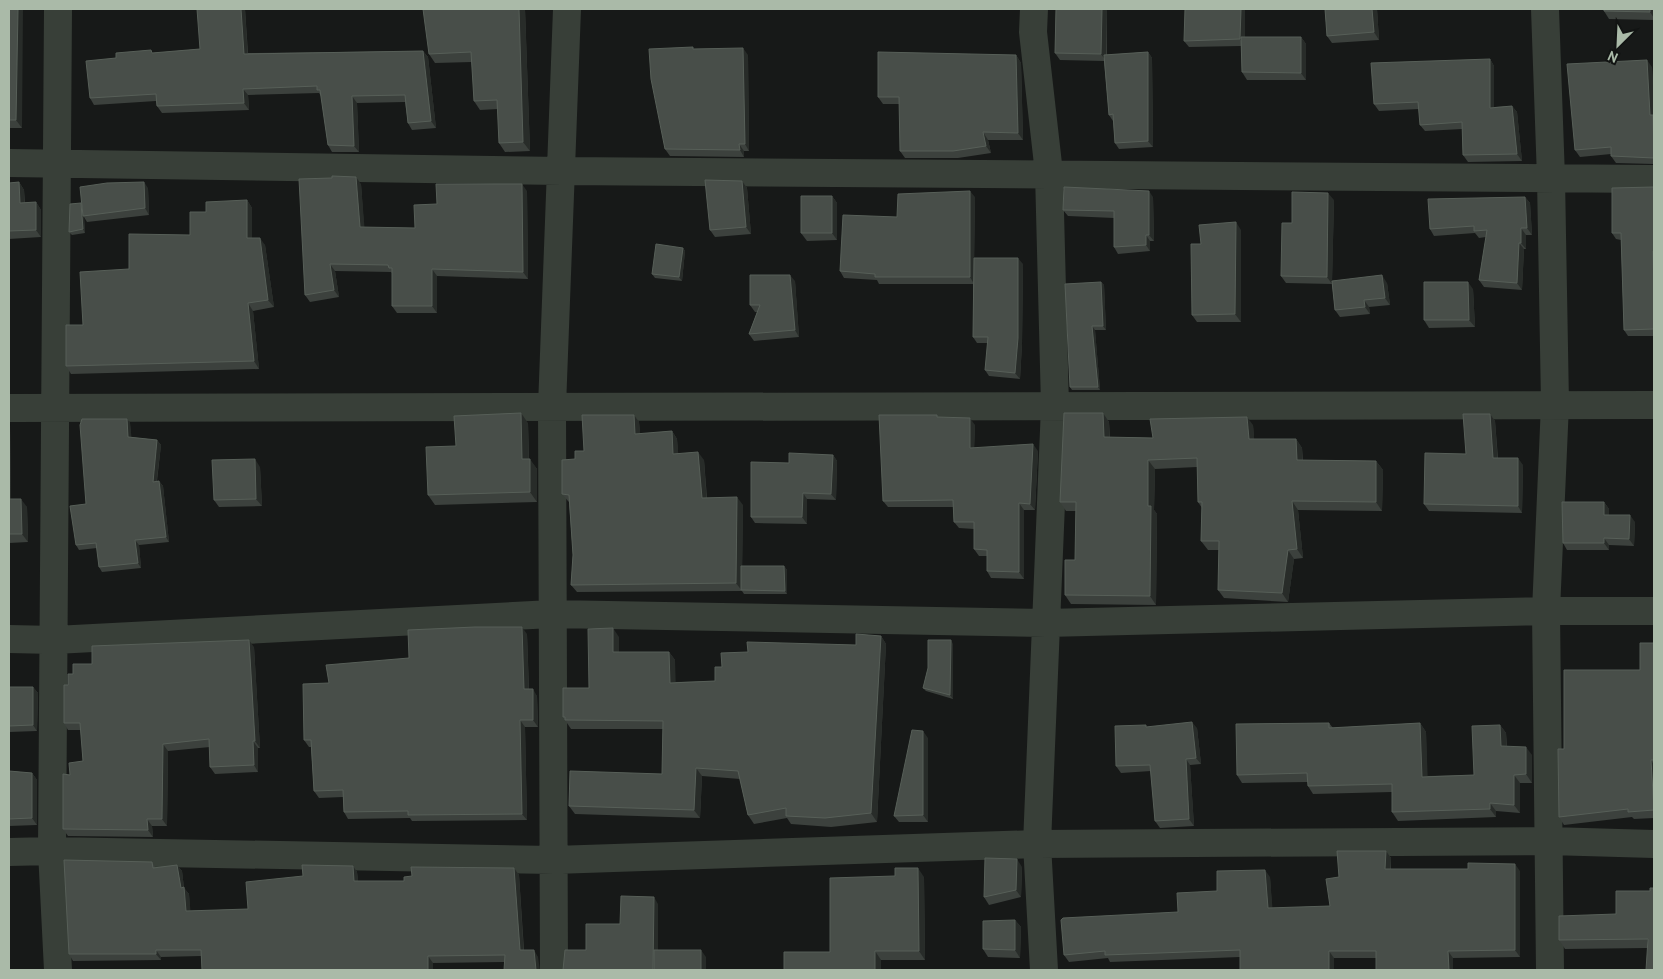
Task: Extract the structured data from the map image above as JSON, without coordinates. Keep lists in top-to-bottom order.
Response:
{
  "north": "bottom left"
}
